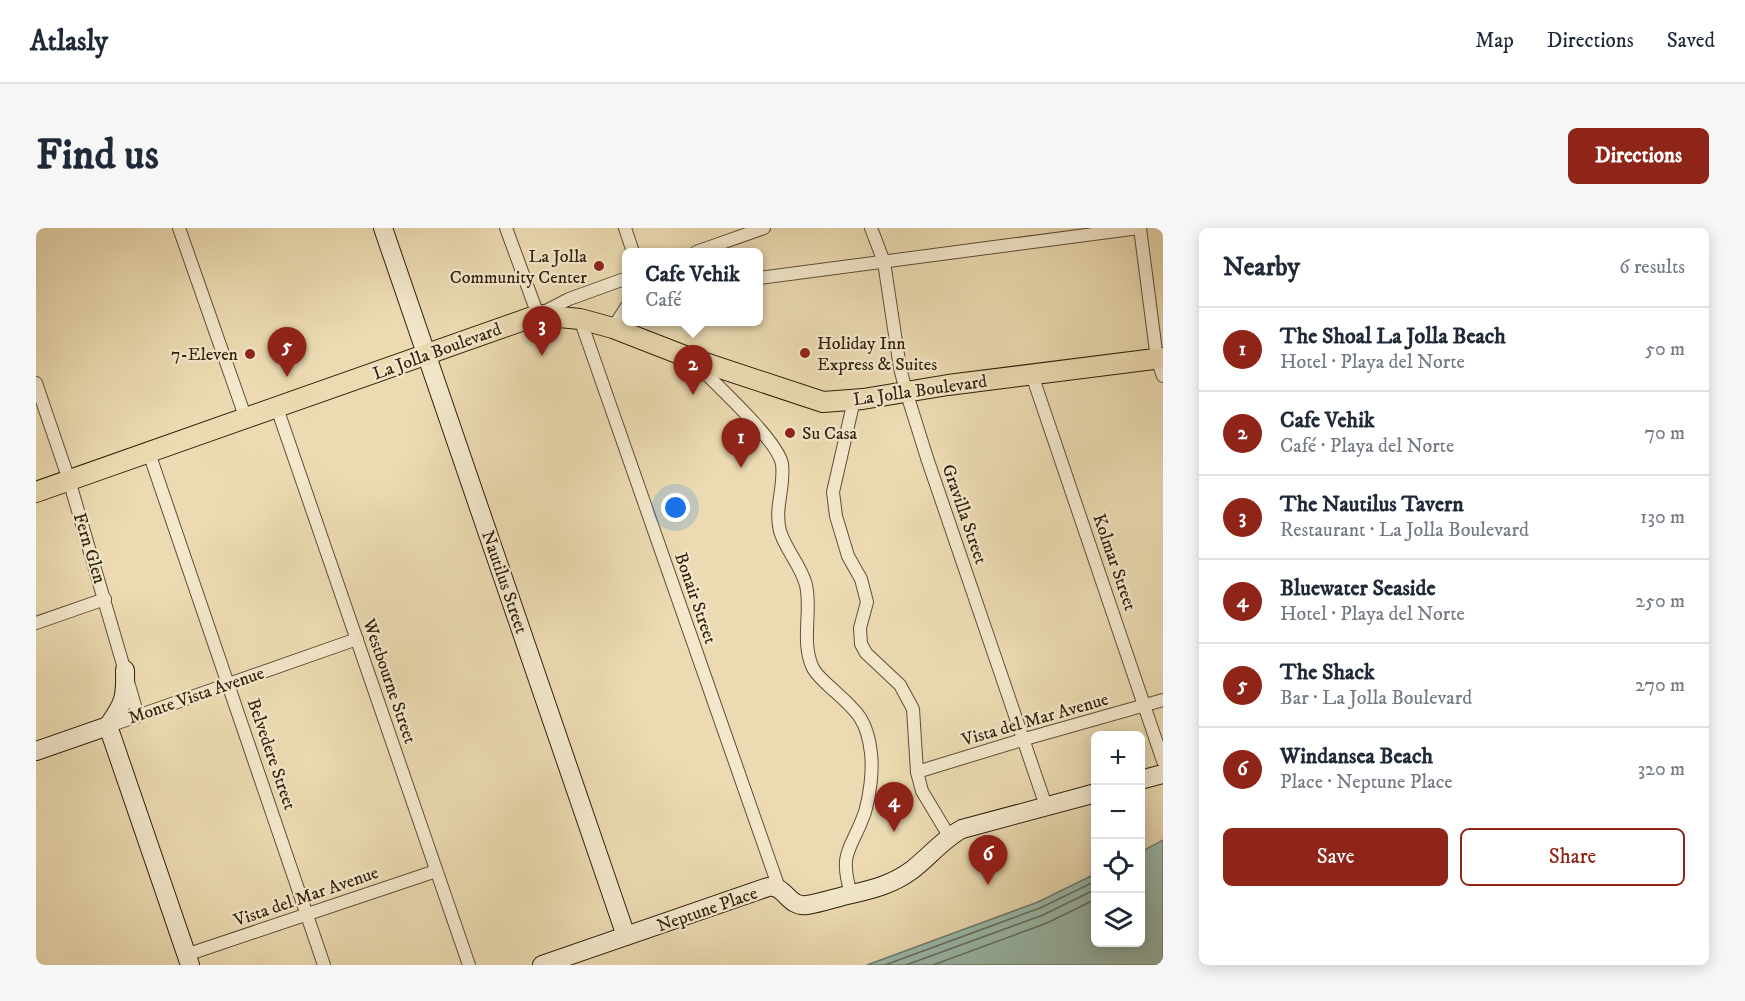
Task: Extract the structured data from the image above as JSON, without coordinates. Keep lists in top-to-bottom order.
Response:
{
  "streets": {
    "main road": ["La Jolla Boulevard"],
    "street": [
      "Gravilla Street",
      "Fern Glen",
      "Kolmar Street",
      "Nautilus Street",
      "Bonair Street",
      "Westbourne Street",
      "Monte Vista Avenue",
      "Vista del Mar Avenue",
      "Belvedere Street",
      "Neptune Place"
    ]
  },
  "crossings": [
    ["La Jolla Boulevard", "Gravilla Street"],
    ["La Jolla Boulevard", "Fern Glen"],
    ["La Jolla Boulevard", "Kolmar Street"],
    ["La Jolla Boulevard", "Nautilus Street"],
    ["La Jolla Boulevard", "Bonair Street"],
    ["La Jolla Boulevard", "Westbourne Street"],
    ["La Jolla Boulevard", "Belvedere Street"],
    ["Gravilla Street", "Vista del Mar Avenue"],
    ["Gravilla Street", "Neptune Place"],
    ["Fern Glen", "Monte Vista Avenue"],
    ["Kolmar Street", "Vista del Mar Avenue"],
    ["Nautilus Street", "Neptune Place"],
    ["Bonair Street", "Neptune Place"],
    ["Westbourne Street", "Monte Vista Avenue"],
    ["Westbourne Street", "Vista del Mar Avenue"],
    ["Monte Vista Avenue", "Belvedere Street"],
    ["Vista del Mar Avenue", "Belvedere Street"]
  ],
  "places": [
    "La Jolla Community Center",
    "Holiday Inn Express & Suites",
    "7-Eleven",
    "Su Casa"
  ],
  "page": {
    "header": "Atlasly",
    "nav": ["Map", "Directions", "Saved"],
    "buttons": [
      "Directions",
      ["Save", "Share"]
    ],
    "title": "Find us",
    "heading": ["Nearby", "6 results"],
    "popup": ["Cafe Vehik", "Café"],
    "pins": [
      "3",
      "5",
      "2",
      "1",
      "4",
      "6"
    ],
    "list": [
      {
        "mark": "1",
        "name": "The Shoal La Jolla Beach",
        "note": "Hotel · Playa del Norte",
        "value": "50 m"
      },
      {
        "mark": "2",
        "name": "Cafe Vehik",
        "note": "Café · Playa del Norte",
        "value": "70 m"
      },
      {
        "mark": "3",
        "name": "The Nautilus Tavern",
        "note": "Restaurant · La Jolla Boulevard",
        "value": "130 m"
      },
      {
        "mark": "4",
        "name": "Bluewater Seaside",
        "note": "Hotel · Playa del Norte",
        "value": "250 m"
      },
      {
        "mark": "5",
        "name": "The Shack",
        "note": "Bar · La Jolla Boulevard",
        "value": "270 m"
      },
      {
        "mark": "6",
        "name": "Windansea Beach",
        "note": "Place · Neptune Place",
        "value": "320 m"
      }
    ],
    "map_buttons": ["+", "−"]
  }
}
